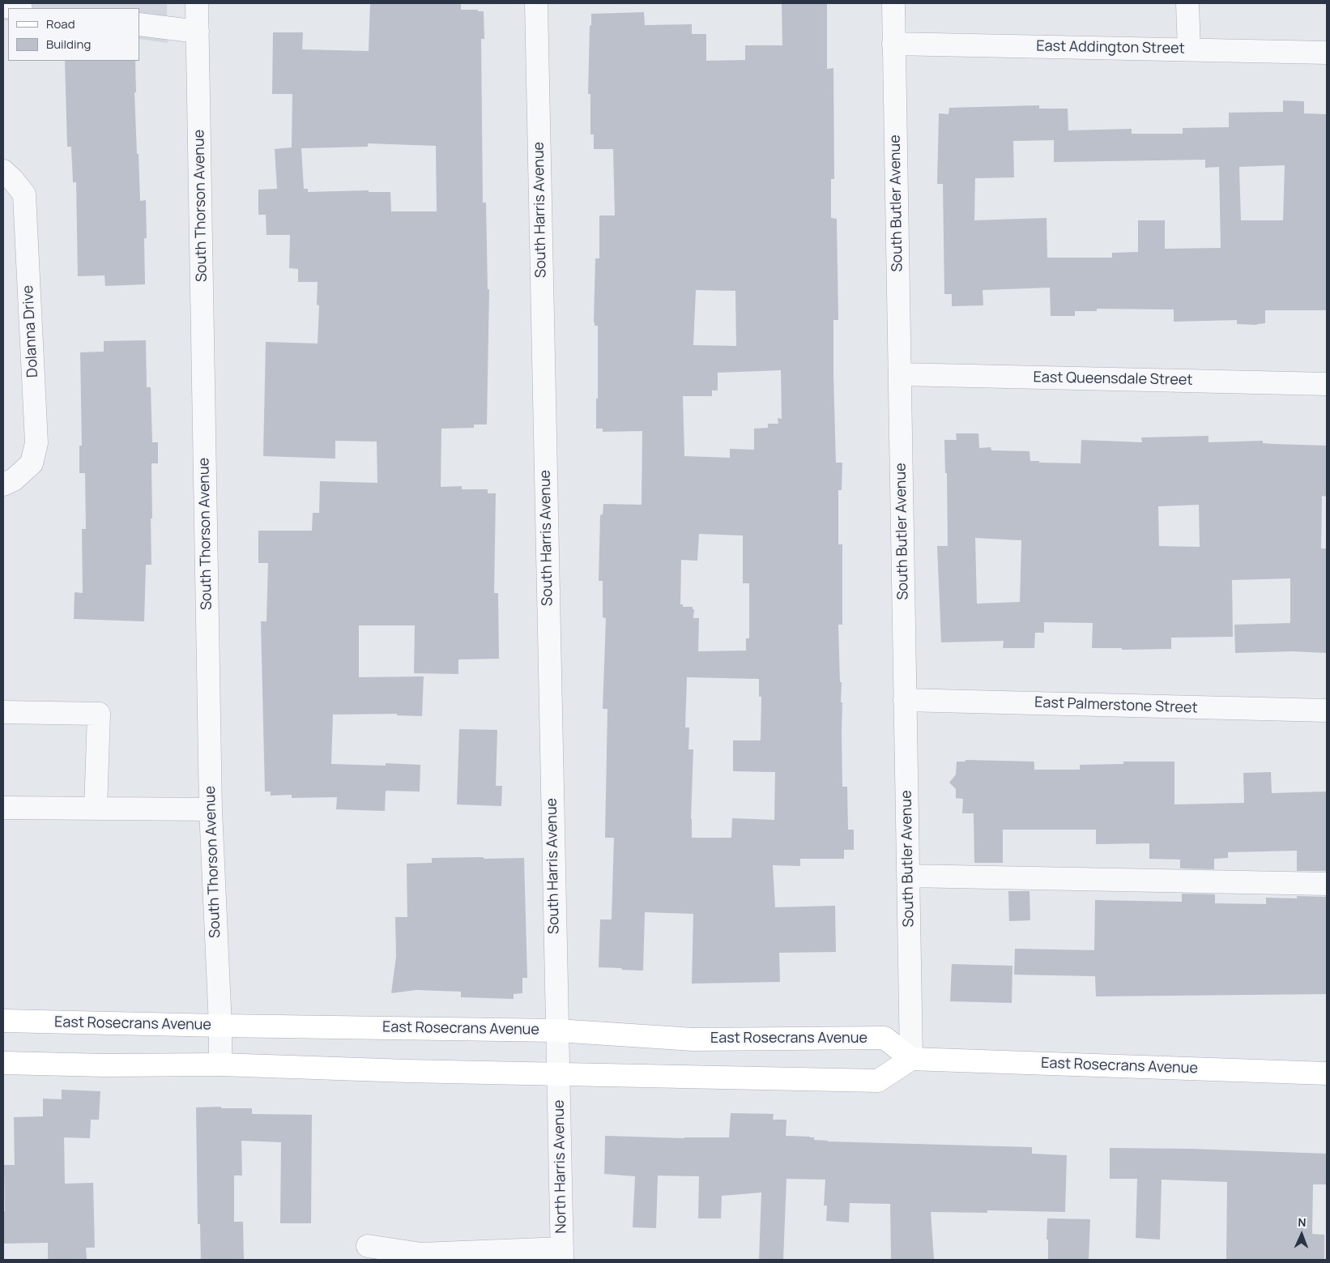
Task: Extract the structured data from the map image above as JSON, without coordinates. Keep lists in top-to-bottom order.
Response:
{
  "streets": {
    "main road": ["East Rosecrans Avenue"],
    "street": [
      "East Addington Street",
      "South Butler Avenue",
      "South Thorson Avenue",
      "South Harris Avenue",
      "Dolanna Drive",
      "East Queensdale Street",
      "East Palmerstone Street",
      "North Harris Avenue"
    ]
  },
  "crossings": [
    ["East Addington Street", "South Butler Avenue"],
    ["South Butler Avenue", "East Queensdale Street"],
    ["South Butler Avenue", "East Palmerstone Street"],
    ["South Butler Avenue", "East Rosecrans Avenue"],
    ["South Thorson Avenue", "East Rosecrans Avenue"],
    ["South Harris Avenue", "East Rosecrans Avenue"],
    ["South Harris Avenue", "North Harris Avenue"]
  ],
  "legend": ["Road", "Building"],
  "north": "top"
}
